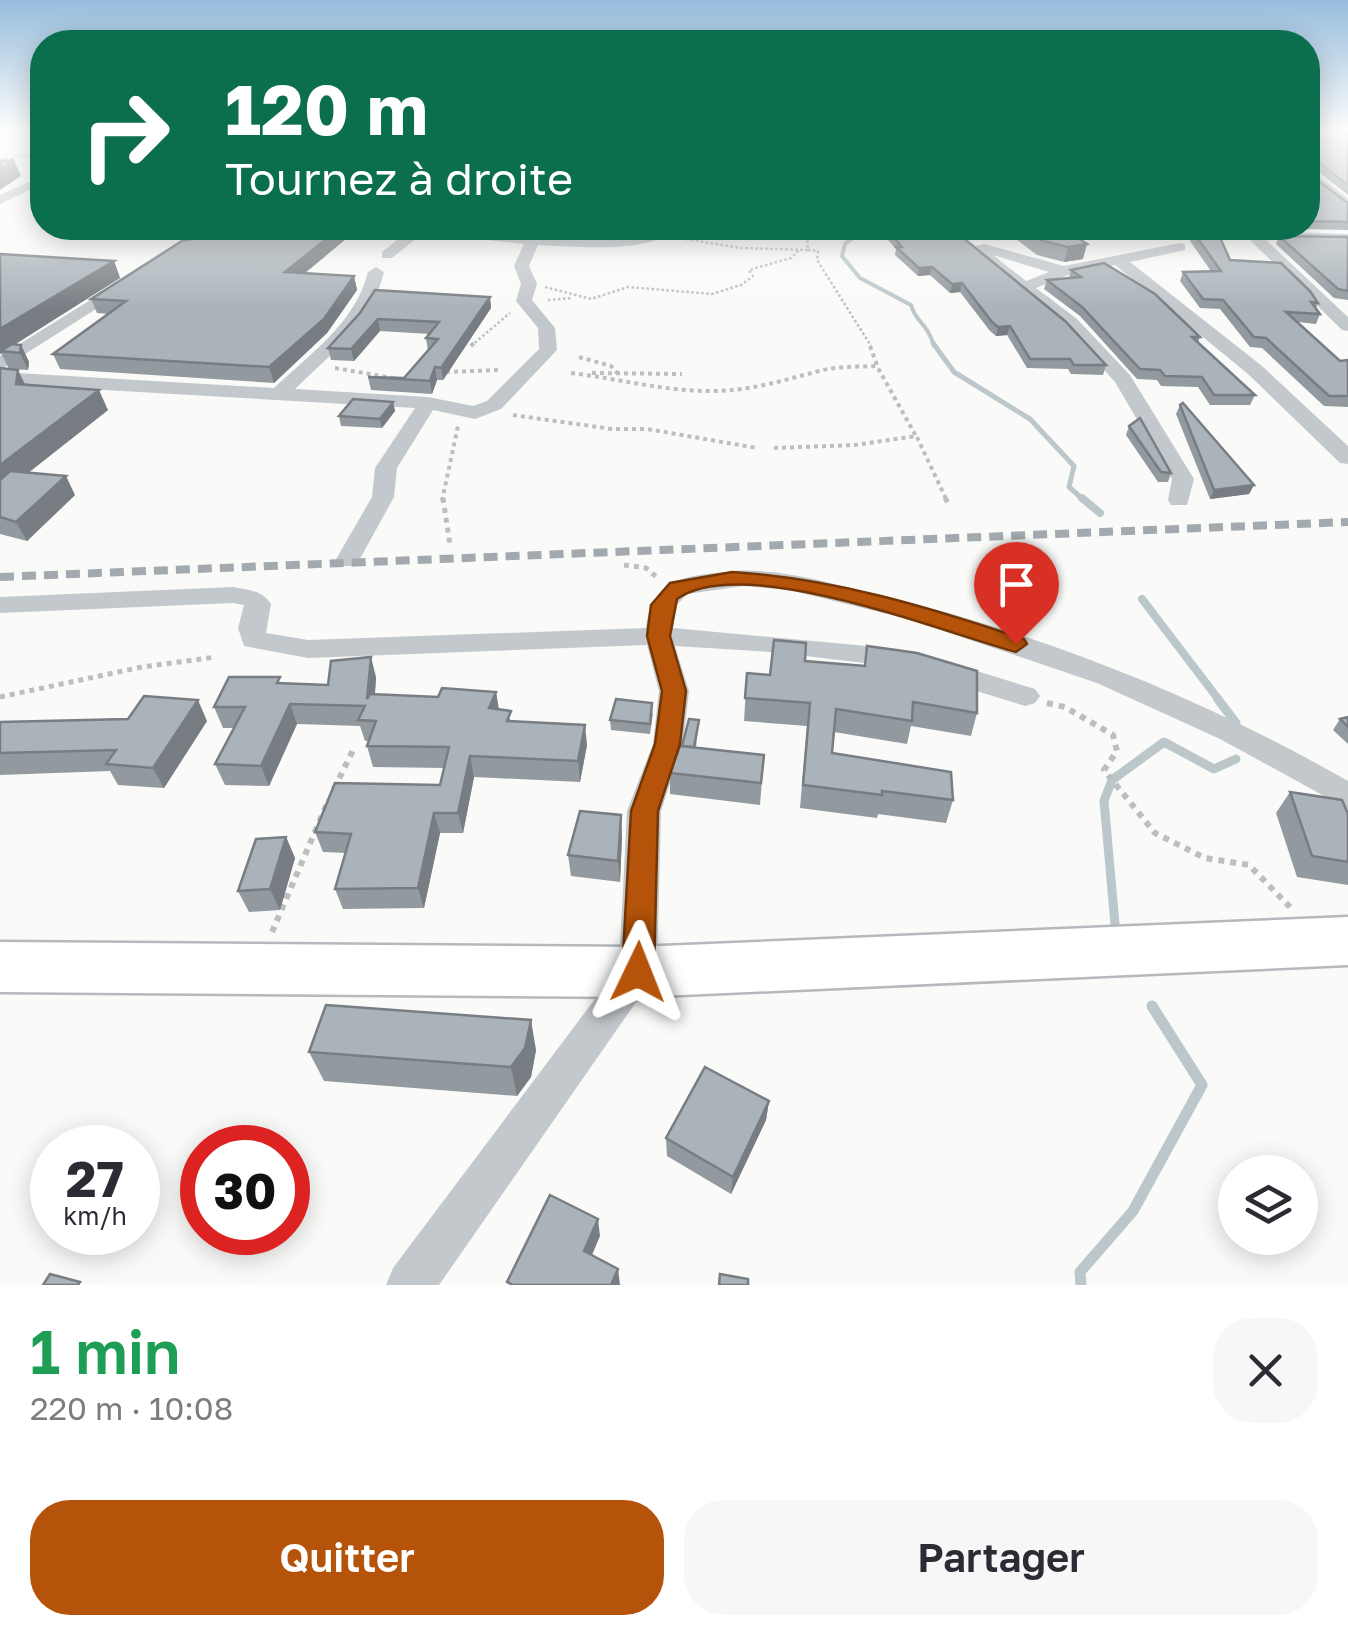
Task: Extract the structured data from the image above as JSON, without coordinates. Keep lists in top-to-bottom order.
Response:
{
  "page": {
    "turn": ["120 m", "Tournez à droite"],
    "speed": "27 km/h",
    "limit": "30",
    "heading": ["1 min", "220 m · 10:08"],
    "buttons": ["Quitter", "Partager"]
  }
}
